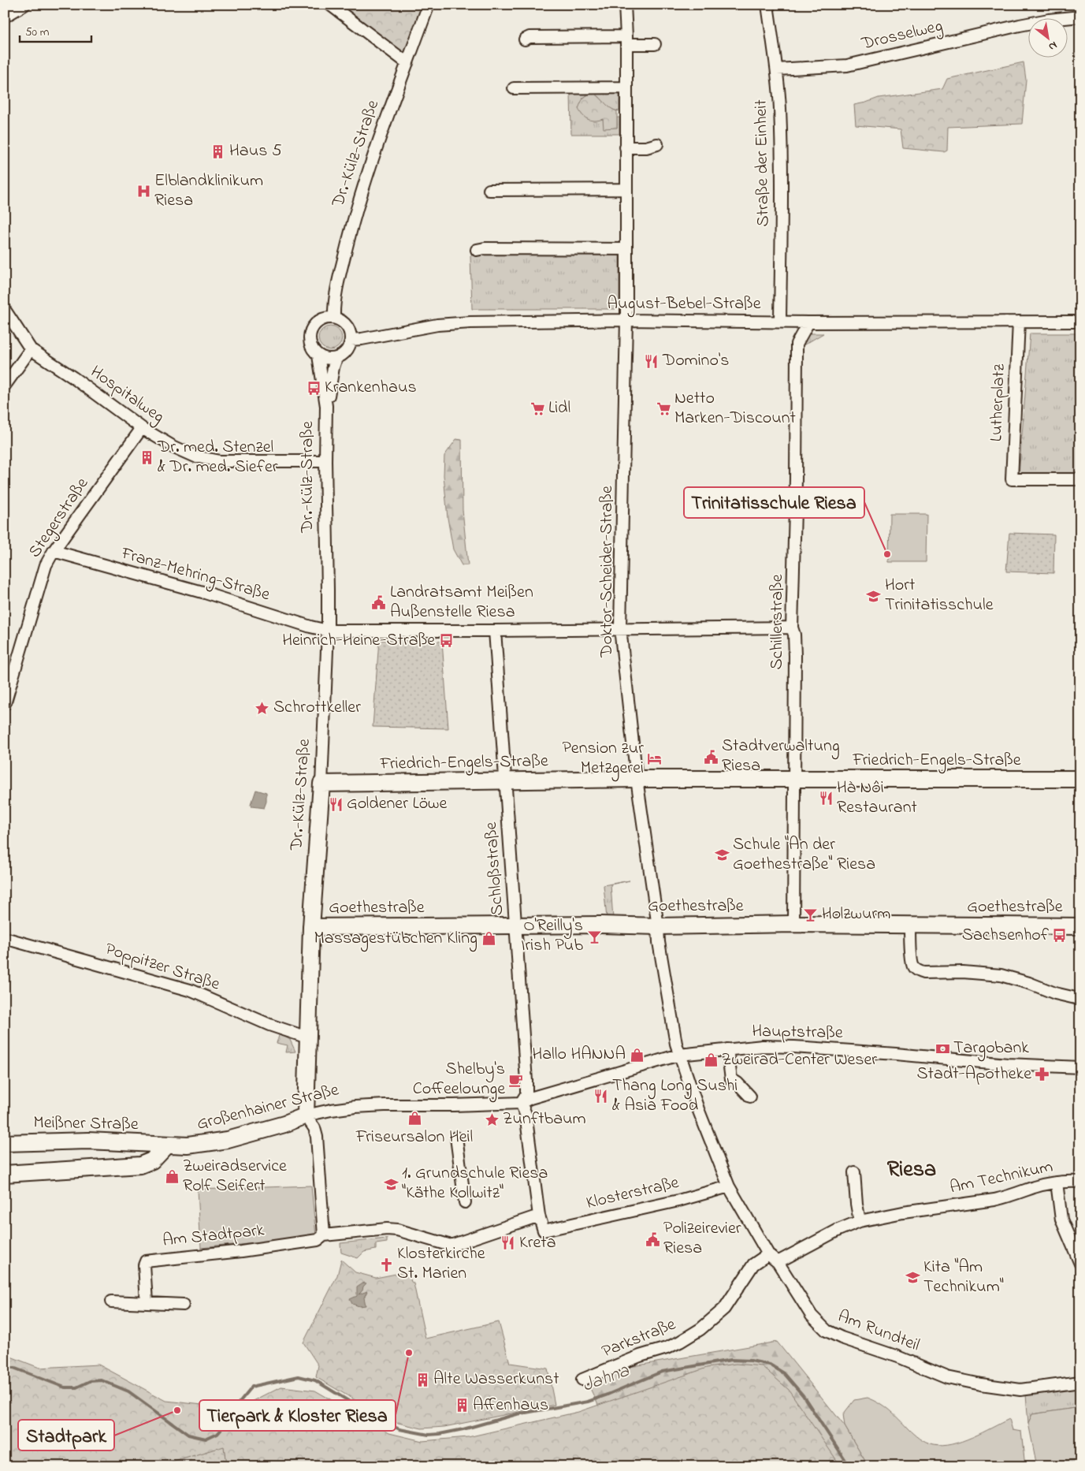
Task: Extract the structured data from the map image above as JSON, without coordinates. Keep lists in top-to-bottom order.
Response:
{
  "streets": {
    "main road": [
      "Dr.-Külz-Straße",
      "Friedrich-Engels-Straße",
      "Goethestraße",
      "Großenhainer Straße",
      "Meißner Straße"
    ],
    "street": [
      "Drosselweg",
      "Straße der Einheit",
      "August-Bebel-Straße",
      "Hospitalweg",
      "Lutherplatz",
      "Stegerstraße",
      "Doktor-Scheider-Straße",
      "Franz-Mehring-Straße",
      "Schillerstraße",
      "Schloßstraße",
      "Poppitzer Straße",
      "Hauptstraße",
      "Am Technikum",
      "Klosterstraße",
      "Am Stadtpark",
      "Am Rundteil",
      "Parkstraße"
    ]
  },
  "crossings": [
    ["Drosselweg", "Straße der Einheit"],
    ["Dr.-Külz-Straße", "August-Bebel-Straße"],
    ["Dr.-Külz-Straße", "Hospitalweg"],
    ["Dr.-Külz-Straße", "Franz-Mehring-Straße"],
    ["Dr.-Külz-Straße", "Friedrich-Engels-Straße"],
    ["Dr.-Külz-Straße", "Goethestraße"],
    ["Dr.-Külz-Straße", "Poppitzer Straße"],
    ["Dr.-Külz-Straße", "Großenhainer Straße"],
    ["Straße der Einheit", "August-Bebel-Straße"],
    ["August-Bebel-Straße", "Lutherplatz"],
    ["August-Bebel-Straße", "Doktor-Scheider-Straße"],
    ["August-Bebel-Straße", "Schillerstraße"],
    ["Hospitalweg", "Stegerstraße"],
    ["Stegerstraße", "Franz-Mehring-Straße"],
    ["Doktor-Scheider-Straße", "Friedrich-Engels-Straße"],
    ["Doktor-Scheider-Straße", "Goethestraße"],
    ["Doktor-Scheider-Straße", "Hauptstraße"],
    ["Schillerstraße", "Friedrich-Engels-Straße"],
    ["Schillerstraße", "Goethestraße"],
    ["Friedrich-Engels-Straße", "Schloßstraße"],
    ["Schloßstraße", "Goethestraße"],
    ["Schloßstraße", "Hauptstraße"],
    ["Schloßstraße", "Großenhainer Straße"],
    ["Hauptstraße", "Großenhainer Straße"],
    ["Großenhainer Straße", "Meißner Straße"]
  ],
  "districts": ["Riesa"],
  "water": ["Jahna"],
  "places": {
    "building": [
      "Haus 5",
      "Dr. med. Stenzel & Dr. med. Siefer",
      "Alte Wasserkunst",
      "Affenhaus"
    ],
    "hospital": ["Elblandklinikum Riesa"],
    "restaurant": [
      "Domino's",
      "Hà Nôi Restaurant",
      "Goldener Löwe",
      "Thang Long Sushi & Asia Food",
      "Kreta"
    ],
    "bus stop": ["Krankenhaus", "Heinrich-Heine-Straße", "Sachsenhof"],
    "supermarket": ["Lidl", "Netto Marken-Discount"],
    "other": ["Trinitatisschule Riesa", "Tierpark & Kloster Riesa", "Stadtpark"],
    "school or university": [
      "Hort Trinitatisschule",
      "Schule \"An der Goethestraße\" Riesa",
      "1. Grundschule Riesa \"Käthe Kollwitz\"",
      "Kita \"Am Technikum\""
    ],
    "public building": ["Landratsamt Meißen Außenstelle Riesa", "Stadtverwaltung Riesa", "Polizeirevier Riesa"],
    "place": ["Schrottkeller", "Zunftbaum"],
    "hotel": ["Pension zur Metzgerei"],
    "bar": ["Holzwurm", "O'Reilly's Irish Pub"],
    "shop": [
      "Massagestübchen Kling",
      "Hallo HANNA",
      "Zweirad-Center Weser",
      "Friseursalon Heil",
      "Zweiradservice Rolf Seifert"
    ],
    "bank": ["Targobank"],
    "pharmacy": ["Stadt-Apotheke"],
    "cafe": ["Shelby's Coffeelounge"],
    "church": ["Klosterkirche St. Marien"]
  },
  "scale_bar": "50 m",
  "north": "bottom right"
}
